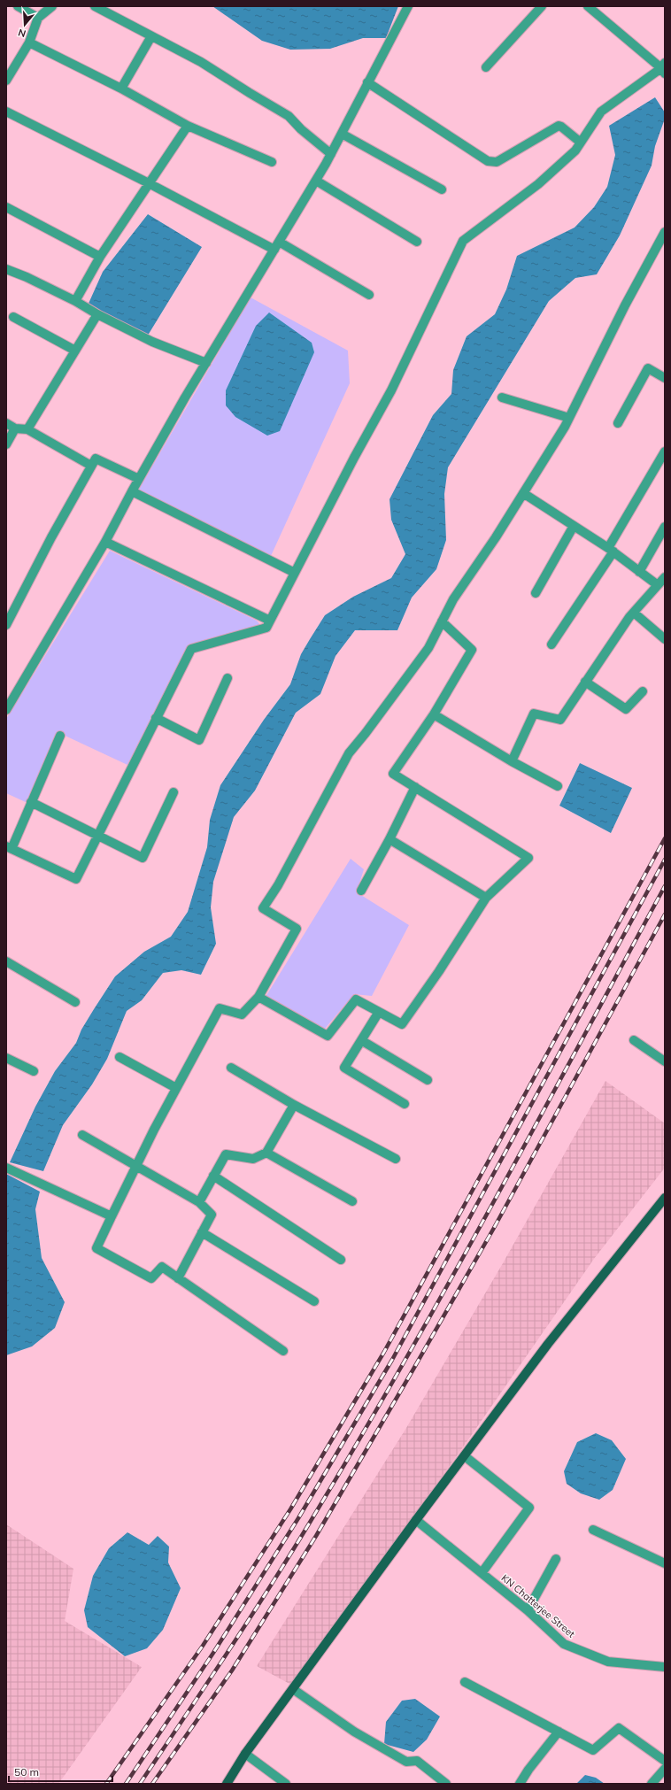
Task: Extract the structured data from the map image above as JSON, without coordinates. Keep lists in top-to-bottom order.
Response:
{
  "streets": {
    "street": ["KN Chatterjee Street"]
  },
  "scale_bar": "50 m",
  "north": "bottom"
}
